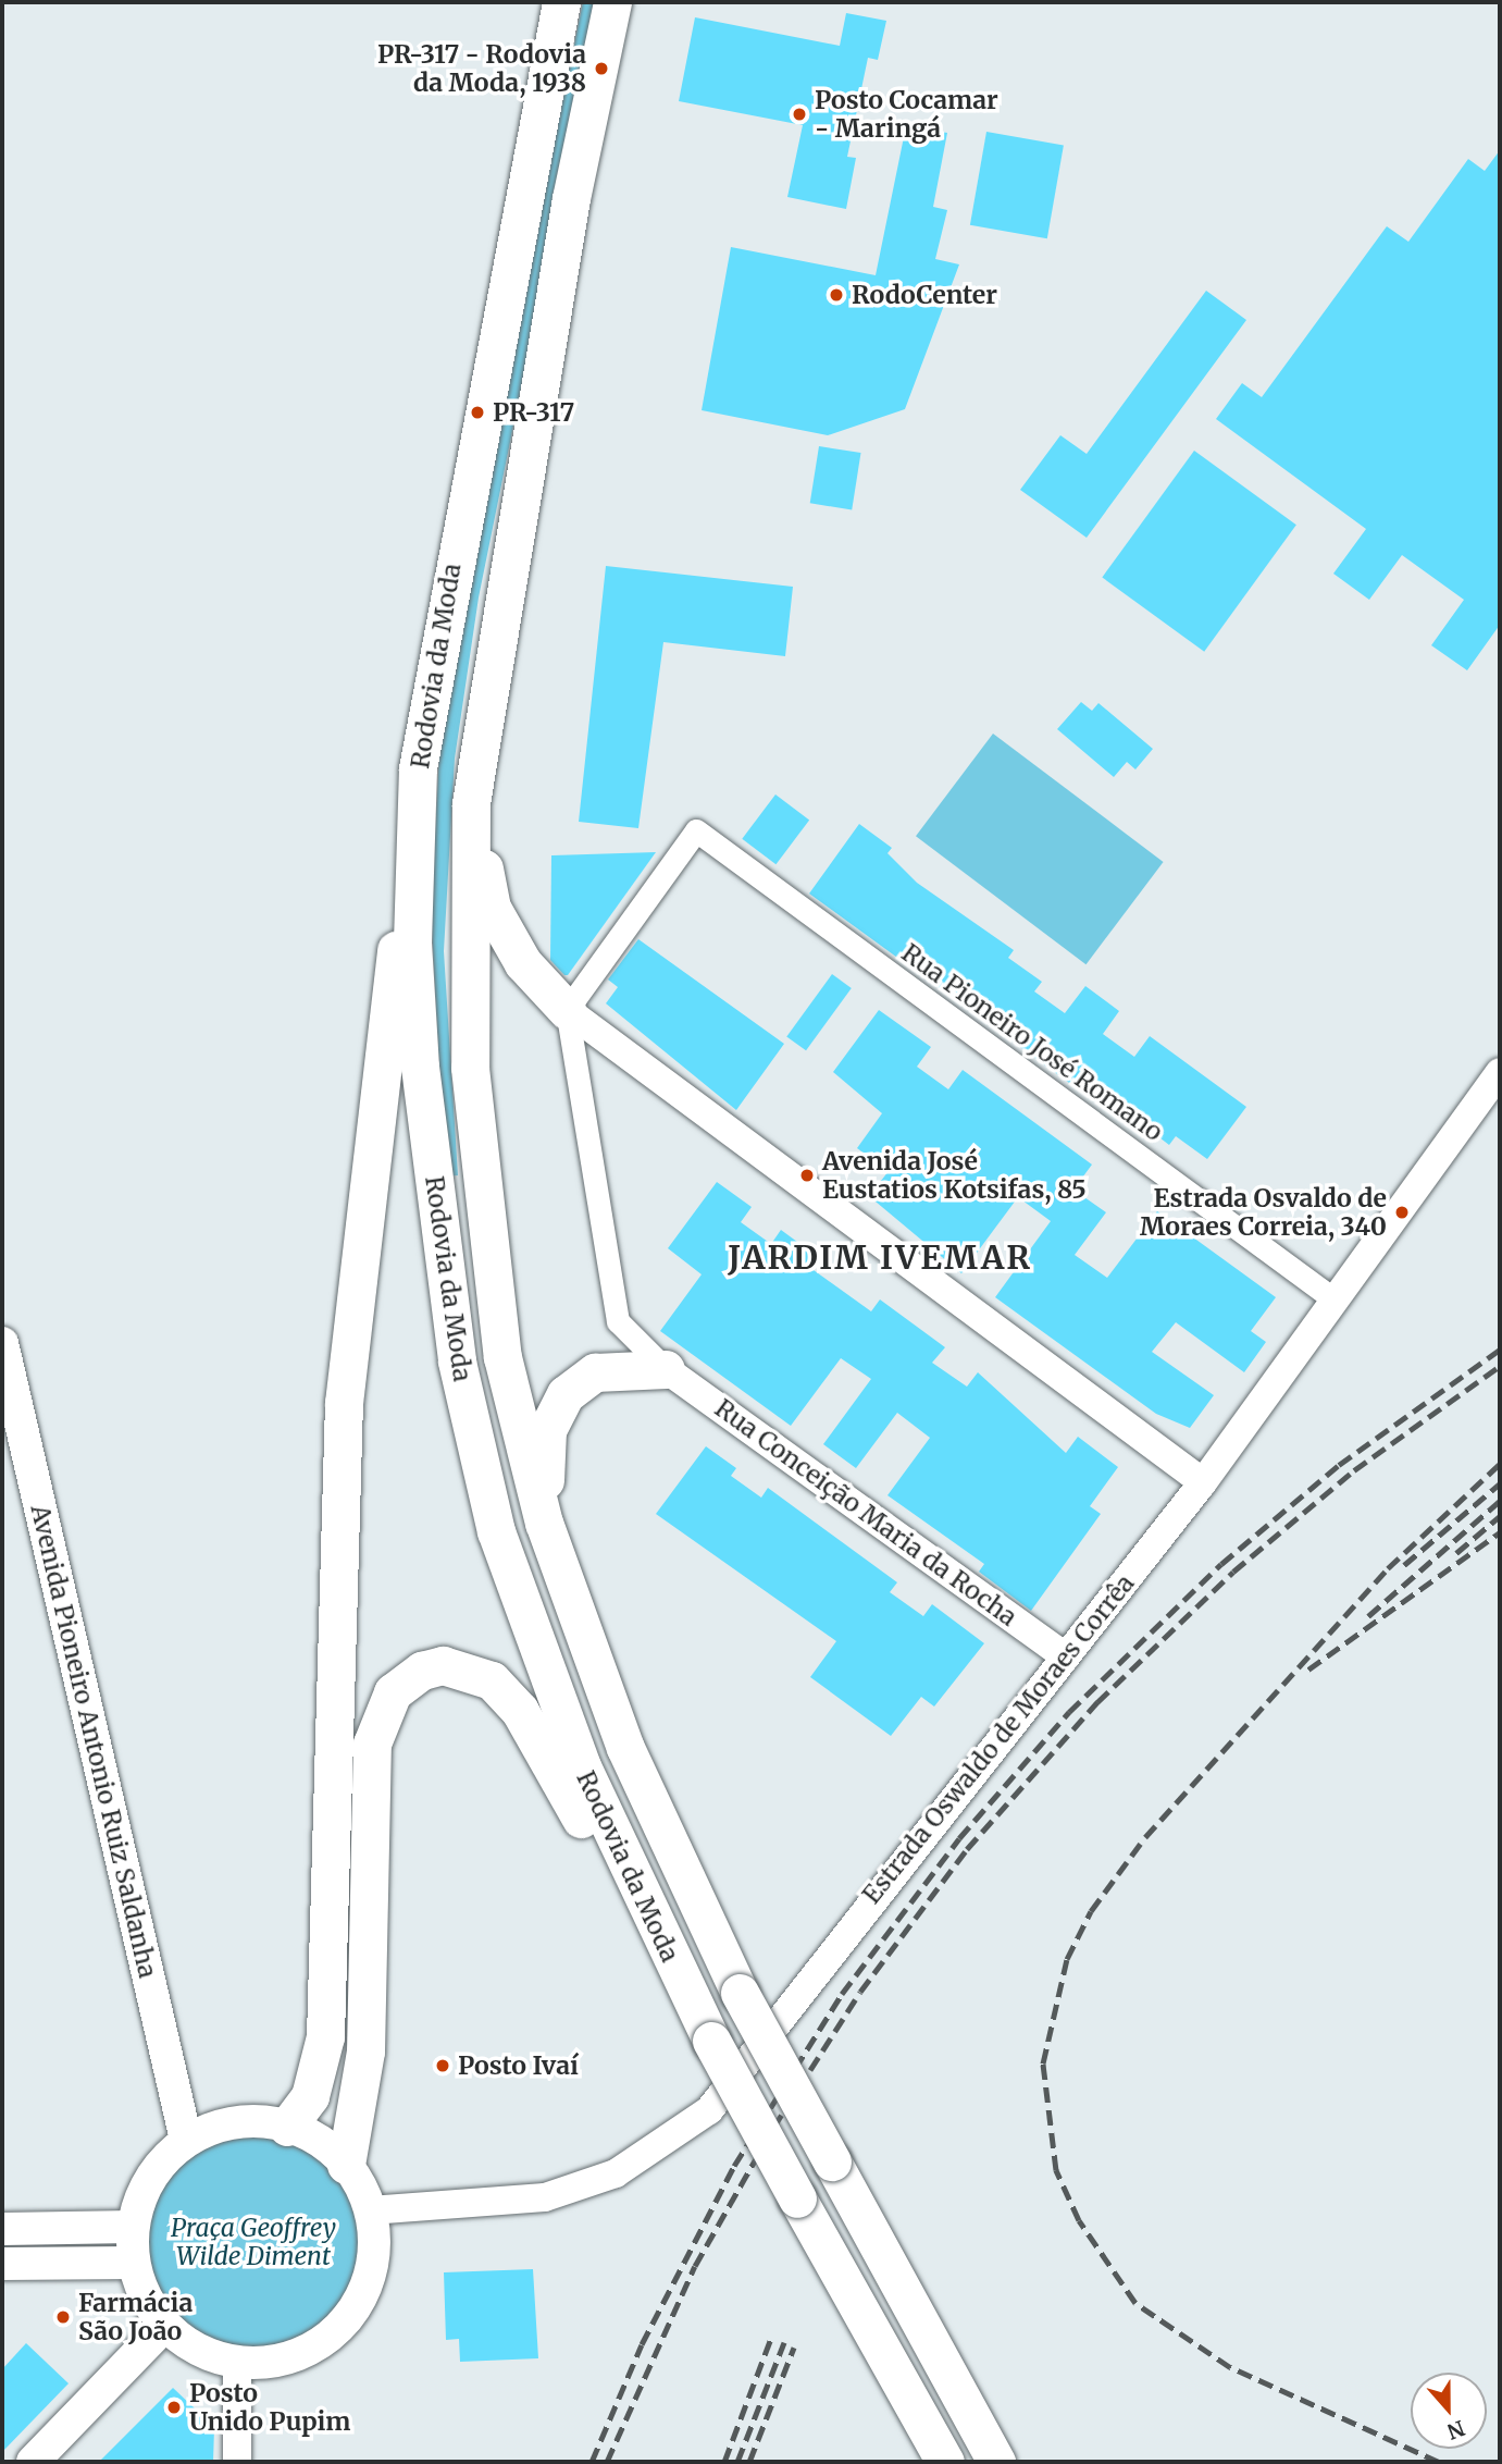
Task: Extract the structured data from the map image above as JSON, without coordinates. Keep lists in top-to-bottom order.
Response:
{
  "streets": {
    "highway": ["Rodovia da Moda"],
    "main road": ["Avenida Pioneiro Antonio Ruiz Saldanha"],
    "street": ["Rua Pioneiro José Romano", "Rua Conceição Maria da Rocha", "Estrada Oswaldo de Moraes Corrêa"]
  },
  "crossings": [
    ["Rua Pioneiro José Romano", "Estrada Oswaldo de Moraes Corrêa"],
    ["Rua Conceição Maria da Rocha", "Estrada Oswaldo de Moraes Corrêa"],
    ["Estrada Oswaldo de Moraes Corrêa", "Avenida Pioneiro Antonio Ruiz Saldanha"]
  ],
  "districts": ["JARDIM IVEMAR"],
  "parks": ["Praça Geoffrey Wilde Diment"],
  "places": [
    "PR-317 - Rodovia da Moda, 1938",
    "Posto Cocamar - Maringá",
    "RodoCenter",
    "PR-317",
    "Avenida José Eustatios Kotsifas, 85",
    "Estrada Osvaldo de Moraes Correia, 340",
    "Posto Ivaí",
    "Farmácia São João",
    "Posto Unido Pupim"
  ],
  "north": "bottom"
}
